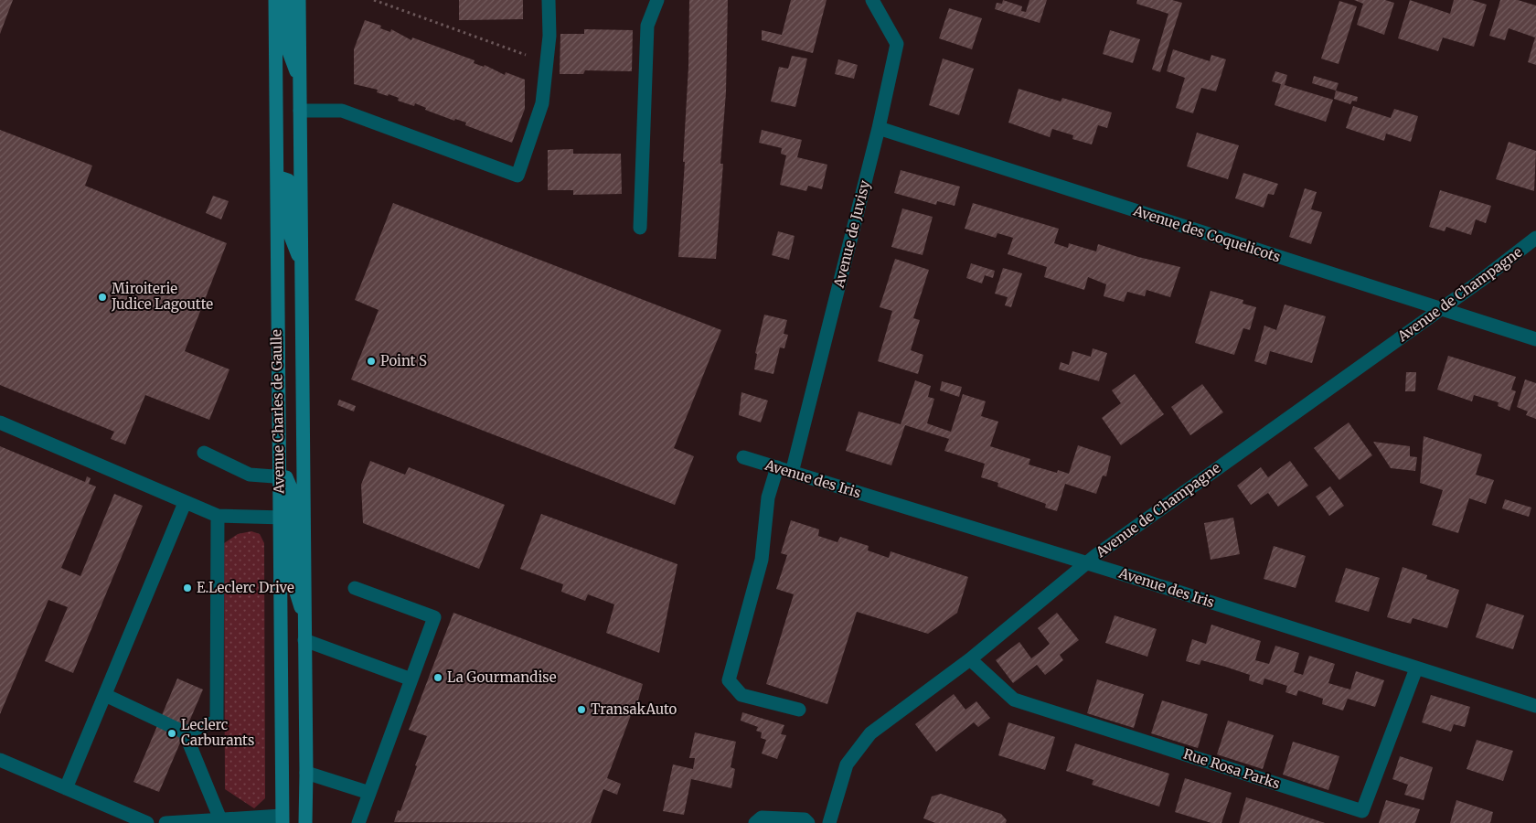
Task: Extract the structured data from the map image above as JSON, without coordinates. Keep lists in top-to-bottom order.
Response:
{
  "streets": {
    "main road": ["Avenue Charles de Gaulle"],
    "street": [
      "Avenue de Juvisy",
      "Avenue des Coquelicots",
      "Avenue de Champagne",
      "Avenue des Iris",
      "Rue Rosa Parks"
    ]
  },
  "crossings": [
    ["Avenue de Juvisy", "Avenue des Coquelicots"],
    ["Avenue de Juvisy", "Avenue des Iris"],
    ["Avenue des Coquelicots", "Avenue de Champagne"],
    ["Avenue de Champagne", "Avenue des Iris"],
    ["Avenue de Champagne", "Rue Rosa Parks"],
    ["Avenue des Iris", "Rue Rosa Parks"]
  ],
  "places": [
    "Miroiterie Judice Lagoutte",
    "Point S",
    "E.Leclerc Drive",
    "La Gourmandise",
    "TransakAuto",
    "Leclerc Carburants"
  ]
}
